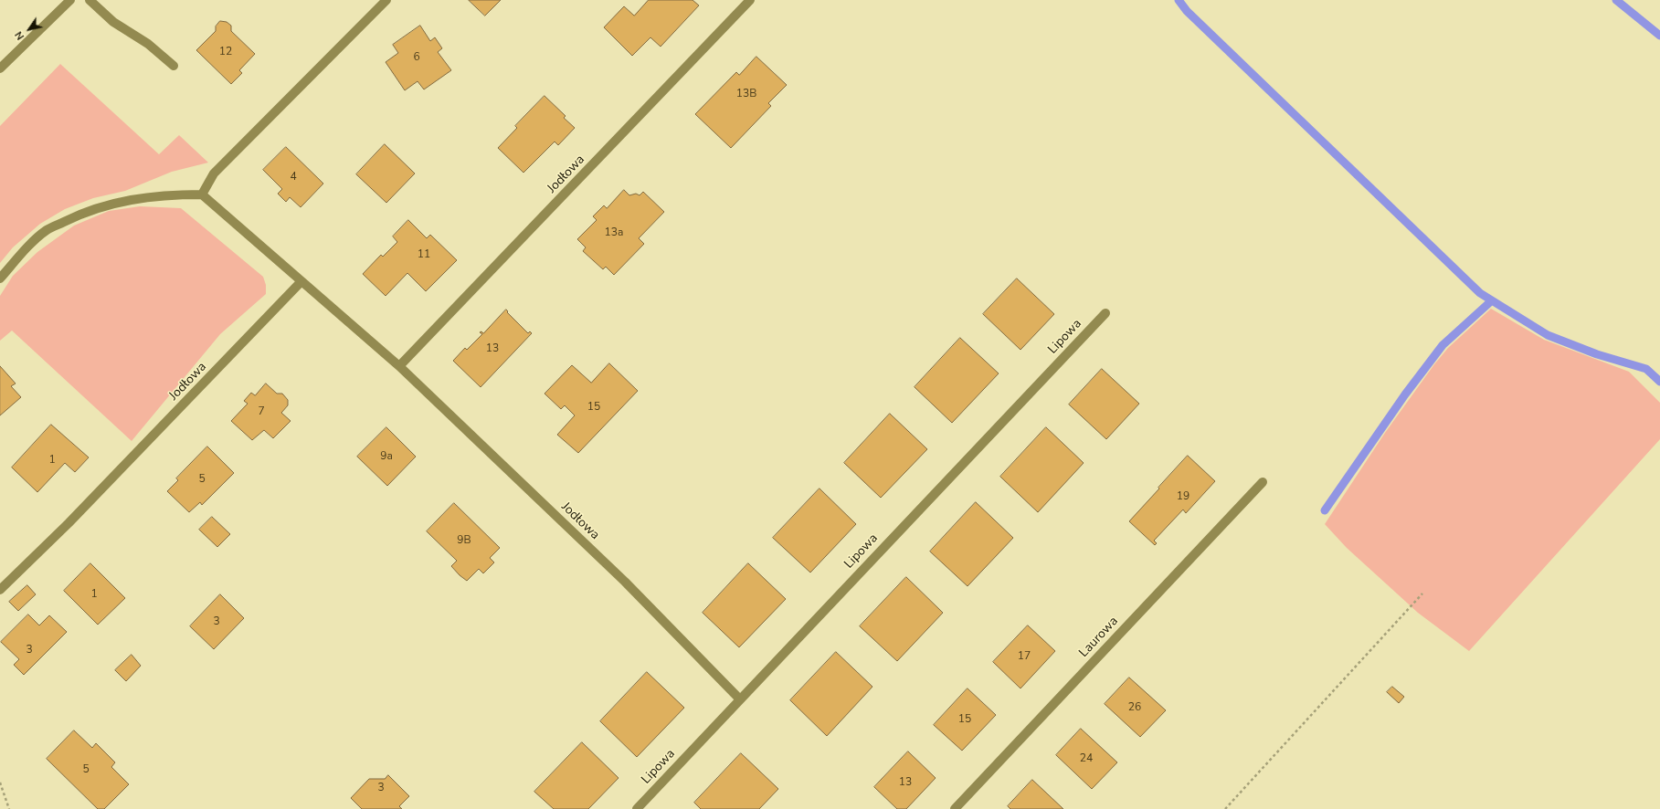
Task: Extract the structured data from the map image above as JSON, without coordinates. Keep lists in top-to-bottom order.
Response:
{
  "streets": {
    "street": ["Jodłowa", "Lipowa", "Laurowa"]
  },
  "crossings": [
    ["Jodłowa", "Lipowa"]
  ],
  "house_numbers": [
    "12",
    "6",
    "13B",
    "4",
    "13a",
    "11",
    "13",
    "15",
    "7",
    "9a",
    "1",
    "5",
    "19",
    "9B",
    "1",
    "3",
    "3",
    "17",
    "26",
    "15",
    "24",
    "5",
    "13",
    "3"
  ],
  "north": "bottom left"
}
